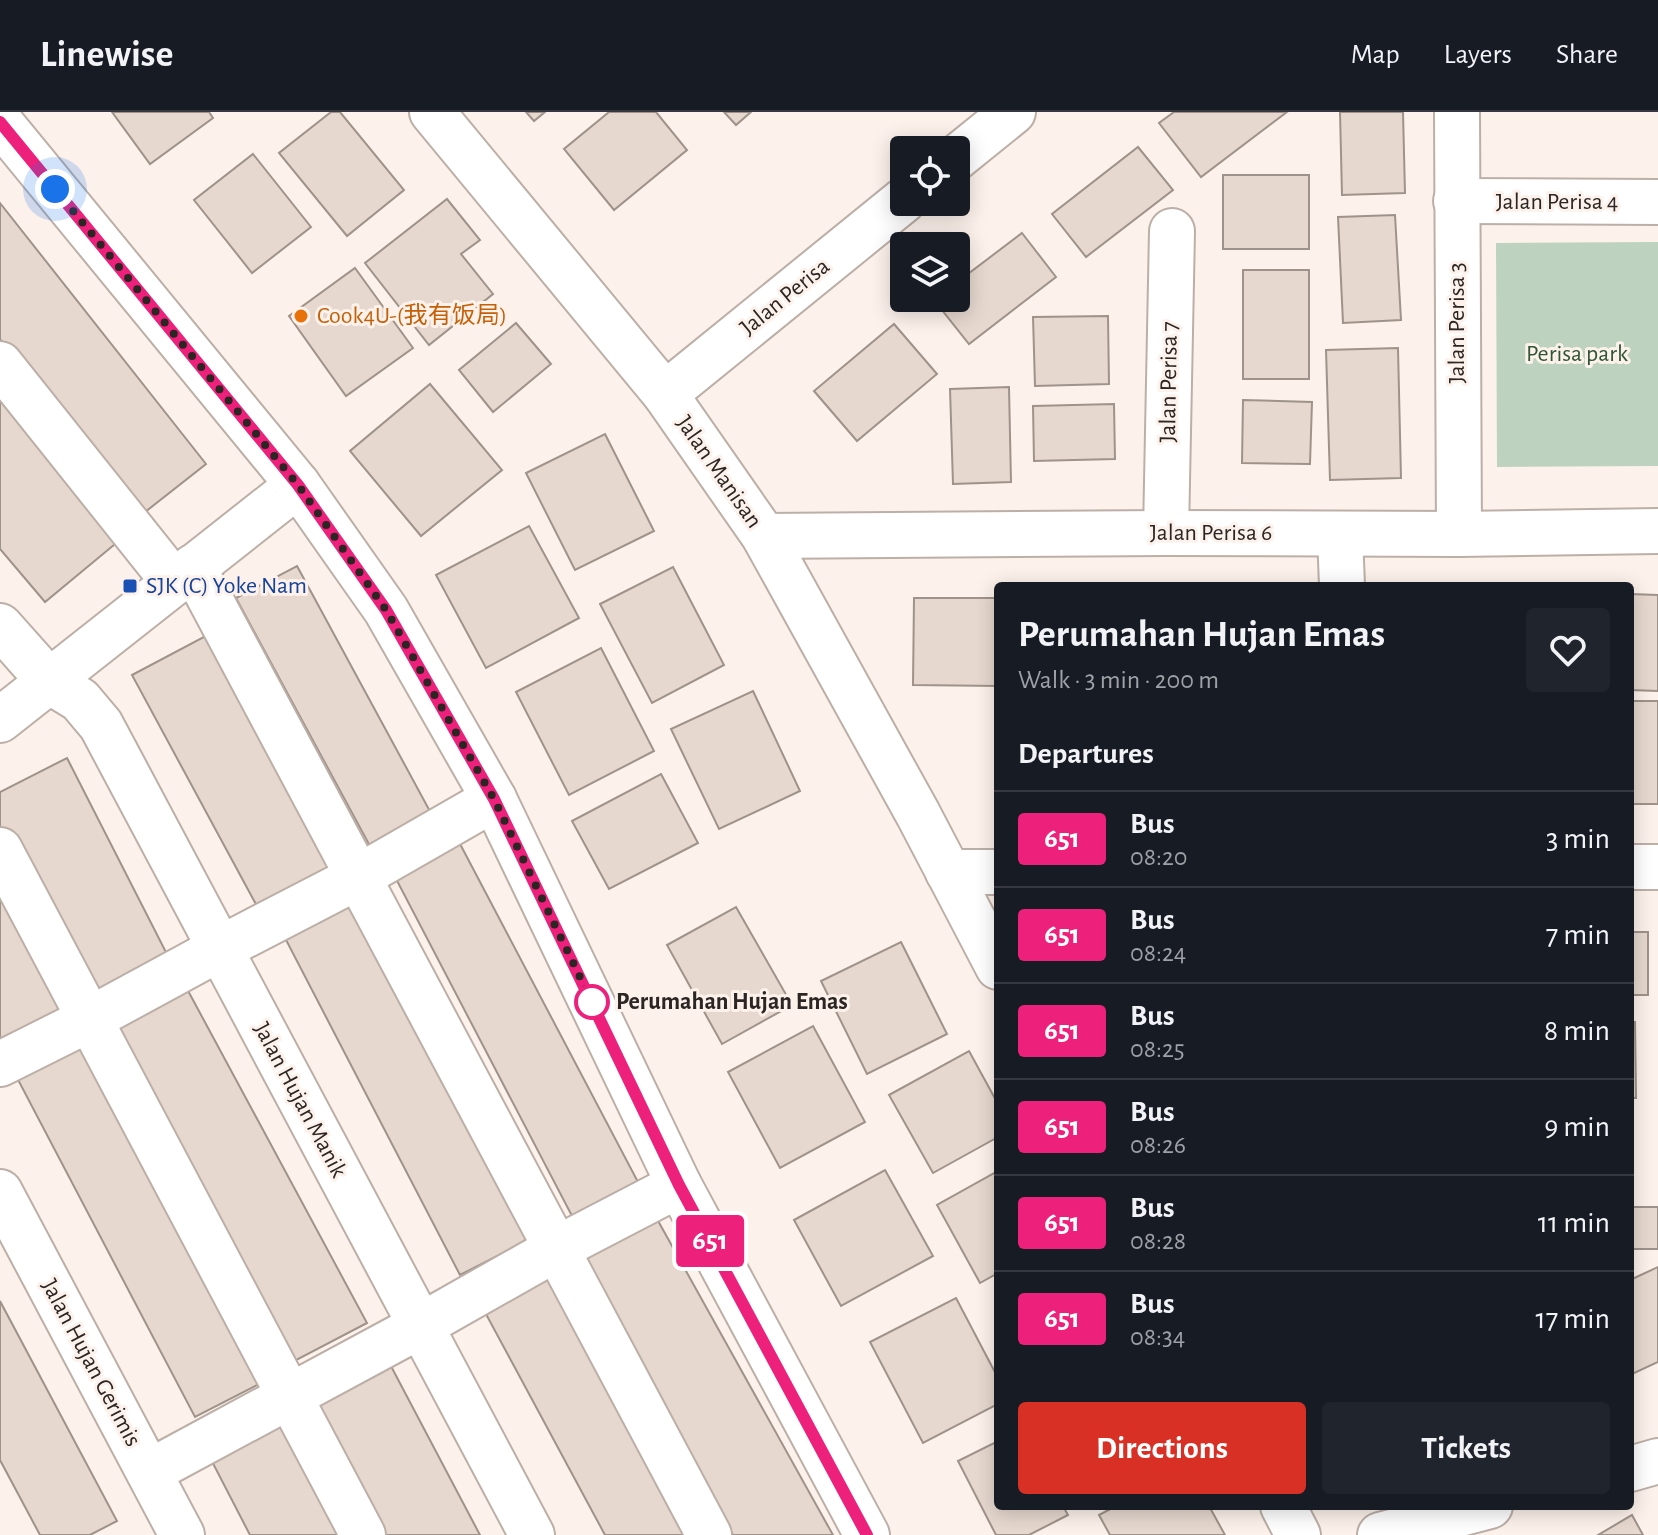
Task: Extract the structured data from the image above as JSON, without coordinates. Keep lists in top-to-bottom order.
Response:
{
  "streets": {
    "street": [
      "Jalan Perisa 4",
      "Jalan Perisa",
      "Jalan Perisa 3",
      "Jalan Perisa 7",
      "Jalan Manisan",
      "Jalan Perisa 6",
      "Jalan Hujan Manik",
      "Jalan Hujan Gerimis"
    ]
  },
  "crossings": [
    ["Jalan Perisa 4", "Jalan Perisa 3"],
    ["Jalan Perisa", "Jalan Manisan"],
    ["Jalan Perisa 3", "Jalan Perisa 6"],
    ["Jalan Perisa 7", "Jalan Perisa 6"],
    ["Jalan Manisan", "Jalan Perisa 6"]
  ],
  "parks": ["Perisa park"],
  "places": {
    "other": ["Cook4U-(我有饭局)", "Perumahan Hujan Emas"],
    "transit": ["SJK (C) Yoke Nam"]
  },
  "lines": ["bus line 651"],
  "page": {
    "header": "Linewise",
    "nav": ["Map", "Layers", "Share"],
    "on_map": "651",
    "heading": [
      ["Perumahan Hujan Emas", "Walk · 3 min · 200 m"],
      "Departures"
    ],
    "list": [
      {
        "mark": "651",
        "name": "Bus",
        "note": "08:20",
        "value": "3 min"
      },
      {
        "mark": "651",
        "name": "Bus",
        "note": "08:24",
        "value": "7 min"
      },
      {
        "mark": "651",
        "name": "Bus",
        "note": "08:25",
        "value": "8 min"
      },
      {
        "mark": "651",
        "name": "Bus",
        "note": "08:26",
        "value": "9 min"
      },
      {
        "mark": "651",
        "name": "Bus",
        "note": "08:28",
        "value": "11 min"
      },
      {
        "mark": "651",
        "name": "Bus",
        "note": "08:34",
        "value": "17 min"
      }
    ],
    "buttons": ["Directions", "Tickets"]
  }
}
